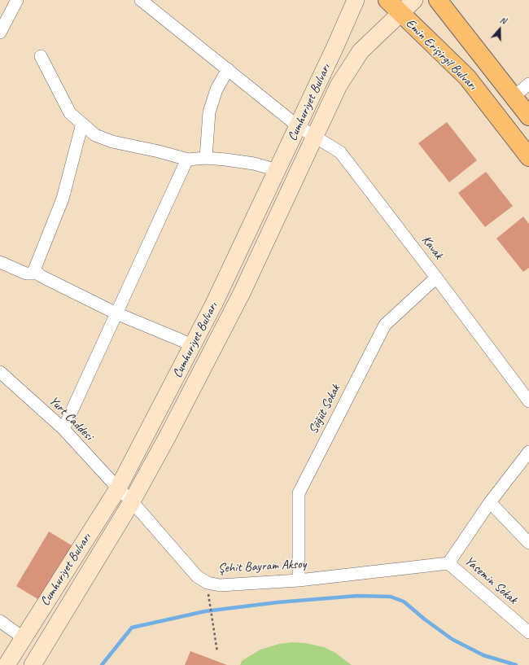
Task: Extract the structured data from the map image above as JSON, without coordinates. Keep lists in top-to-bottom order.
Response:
{
  "streets": {
    "main road": ["Emin Erişirgil Bulvarı", "Cumhuriyet Bulvarı"],
    "street": [
      "Kavak",
      "Söğüt Sokak",
      "Yurt Caddesi",
      "Şehit Bayram Aksoy",
      "Yasemin Sokak"
    ]
  },
  "crossings": [
    ["Emin Erişirgil Bulvarı", "Cumhuriyet Bulvarı"],
    ["Cumhuriyet Bulvarı", "Kavak"],
    ["Cumhuriyet Bulvarı", "Yurt Caddesi"],
    ["Cumhuriyet Bulvarı", "Şehit Bayram Aksoy"],
    ["Kavak", "Söğüt Sokak"],
    ["Söğüt Sokak", "Şehit Bayram Aksoy"],
    ["Yurt Caddesi", "Şehit Bayram Aksoy"],
    ["Şehit Bayram Aksoy", "Yasemin Sokak"]
  ],
  "north": "top"
}
